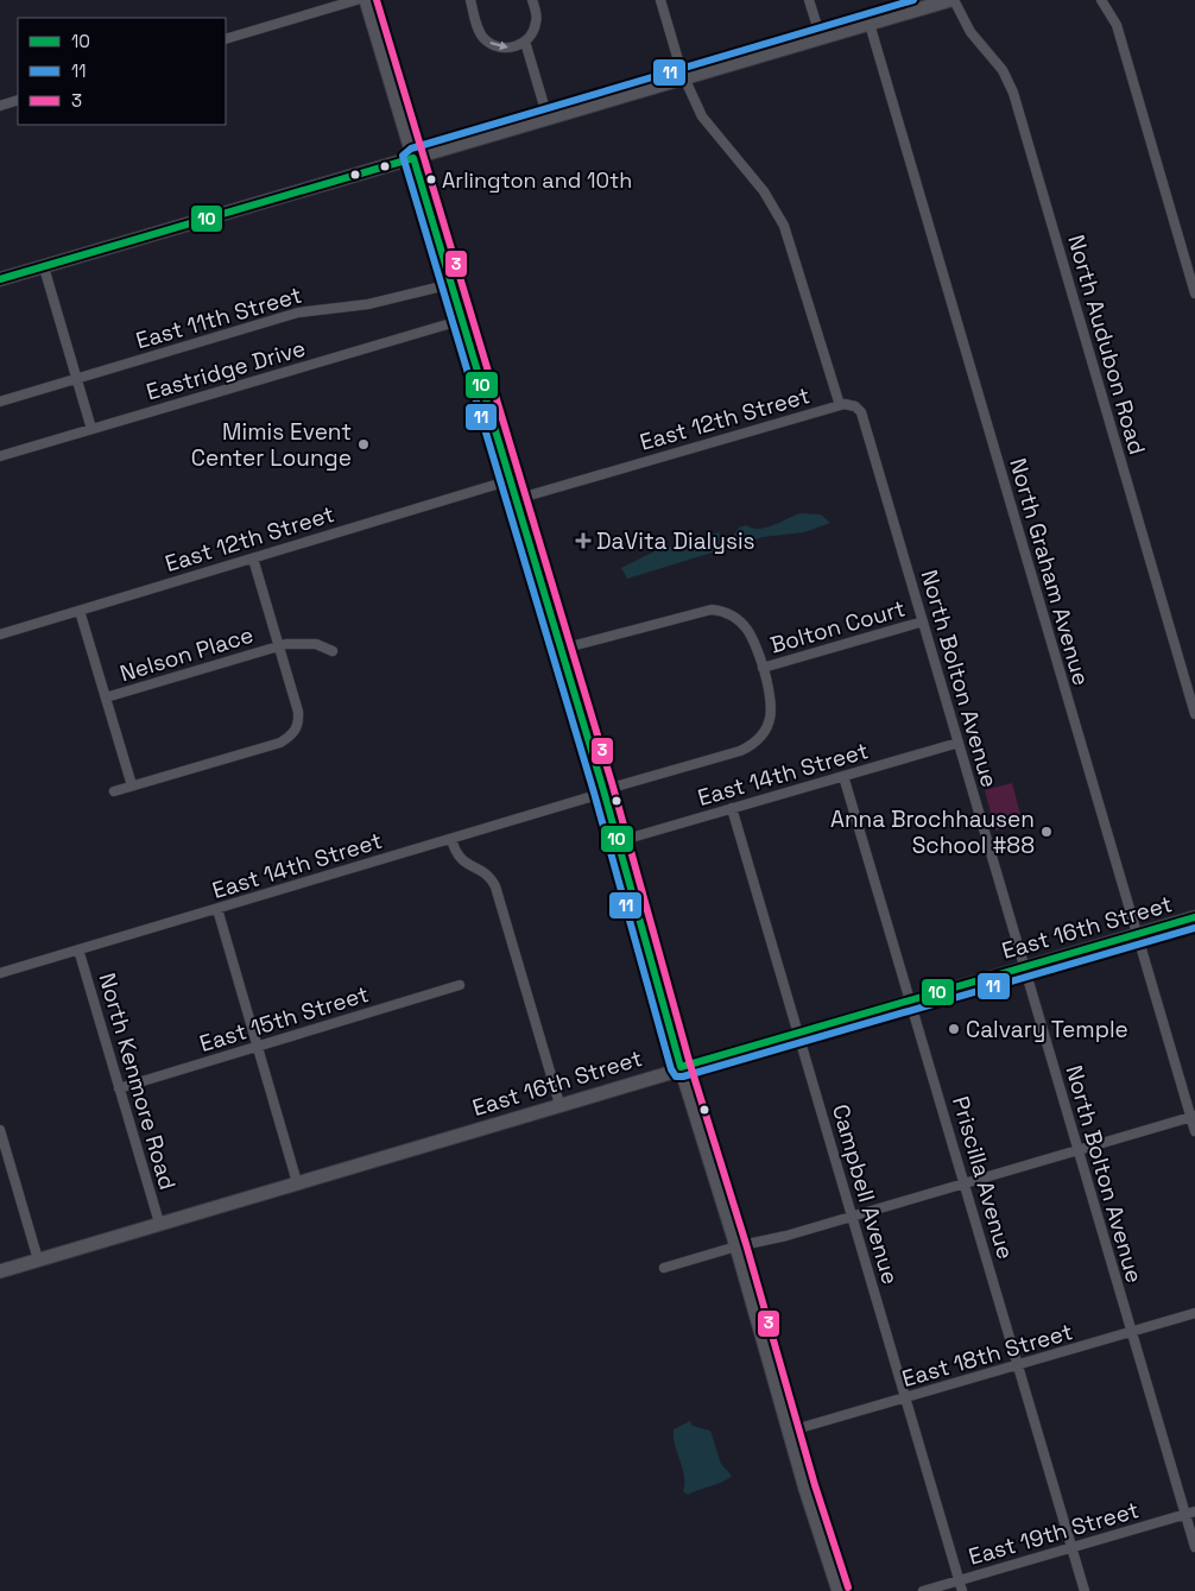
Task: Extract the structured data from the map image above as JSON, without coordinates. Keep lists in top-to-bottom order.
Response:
{
  "streets": {
    "main road": ["East 16th Street"],
    "street": [
      "East 11th Street",
      "North Audubon Road",
      "Eastridge Drive",
      "East 12th Street",
      "North Graham Avenue",
      "Bolton Court",
      "Nelson Place",
      "North Bolton Avenue",
      "East 14th Street",
      "East 15th Street",
      "North Kenmore Road",
      "Priscilla Avenue",
      "Campbell Avenue",
      "East 18th Street",
      "East 19th Street"
    ]
  },
  "crossings": [
    ["East 12th Street", "North Bolton Avenue"],
    ["North Graham Avenue", "East 16th Street"],
    ["Bolton Court", "North Bolton Avenue"],
    ["Bolton Court", "East 14th Street"],
    ["North Bolton Avenue", "East 14th Street"],
    ["North Bolton Avenue", "East 16th Street"],
    ["North Bolton Avenue", "East 18th Street"],
    ["North Bolton Avenue", "East 19th Street"],
    ["East 14th Street", "North Kenmore Road"],
    ["East 14th Street", "Priscilla Avenue"],
    ["East 14th Street", "Campbell Avenue"],
    ["East 16th Street", "North Kenmore Road"],
    ["East 16th Street", "Priscilla Avenue"],
    ["East 16th Street", "Campbell Avenue"],
    ["East 15th Street", "North Kenmore Road"],
    ["Priscilla Avenue", "East 18th Street"],
    ["Priscilla Avenue", "East 19th Street"],
    ["Campbell Avenue", "East 18th Street"],
    ["Campbell Avenue", "East 19th Street"]
  ],
  "places": {
    "other": [
      "Arlington and 10th",
      "Mimis Event Center Lounge",
      "Anna Brochhausen School #88",
      "Calvary Temple"
    ],
    "health": ["DaVita Dialysis"]
  },
  "lines": ["transit line 11", "transit line 3", "transit line 10"],
  "legend": ["10", "11", "3"]
}
